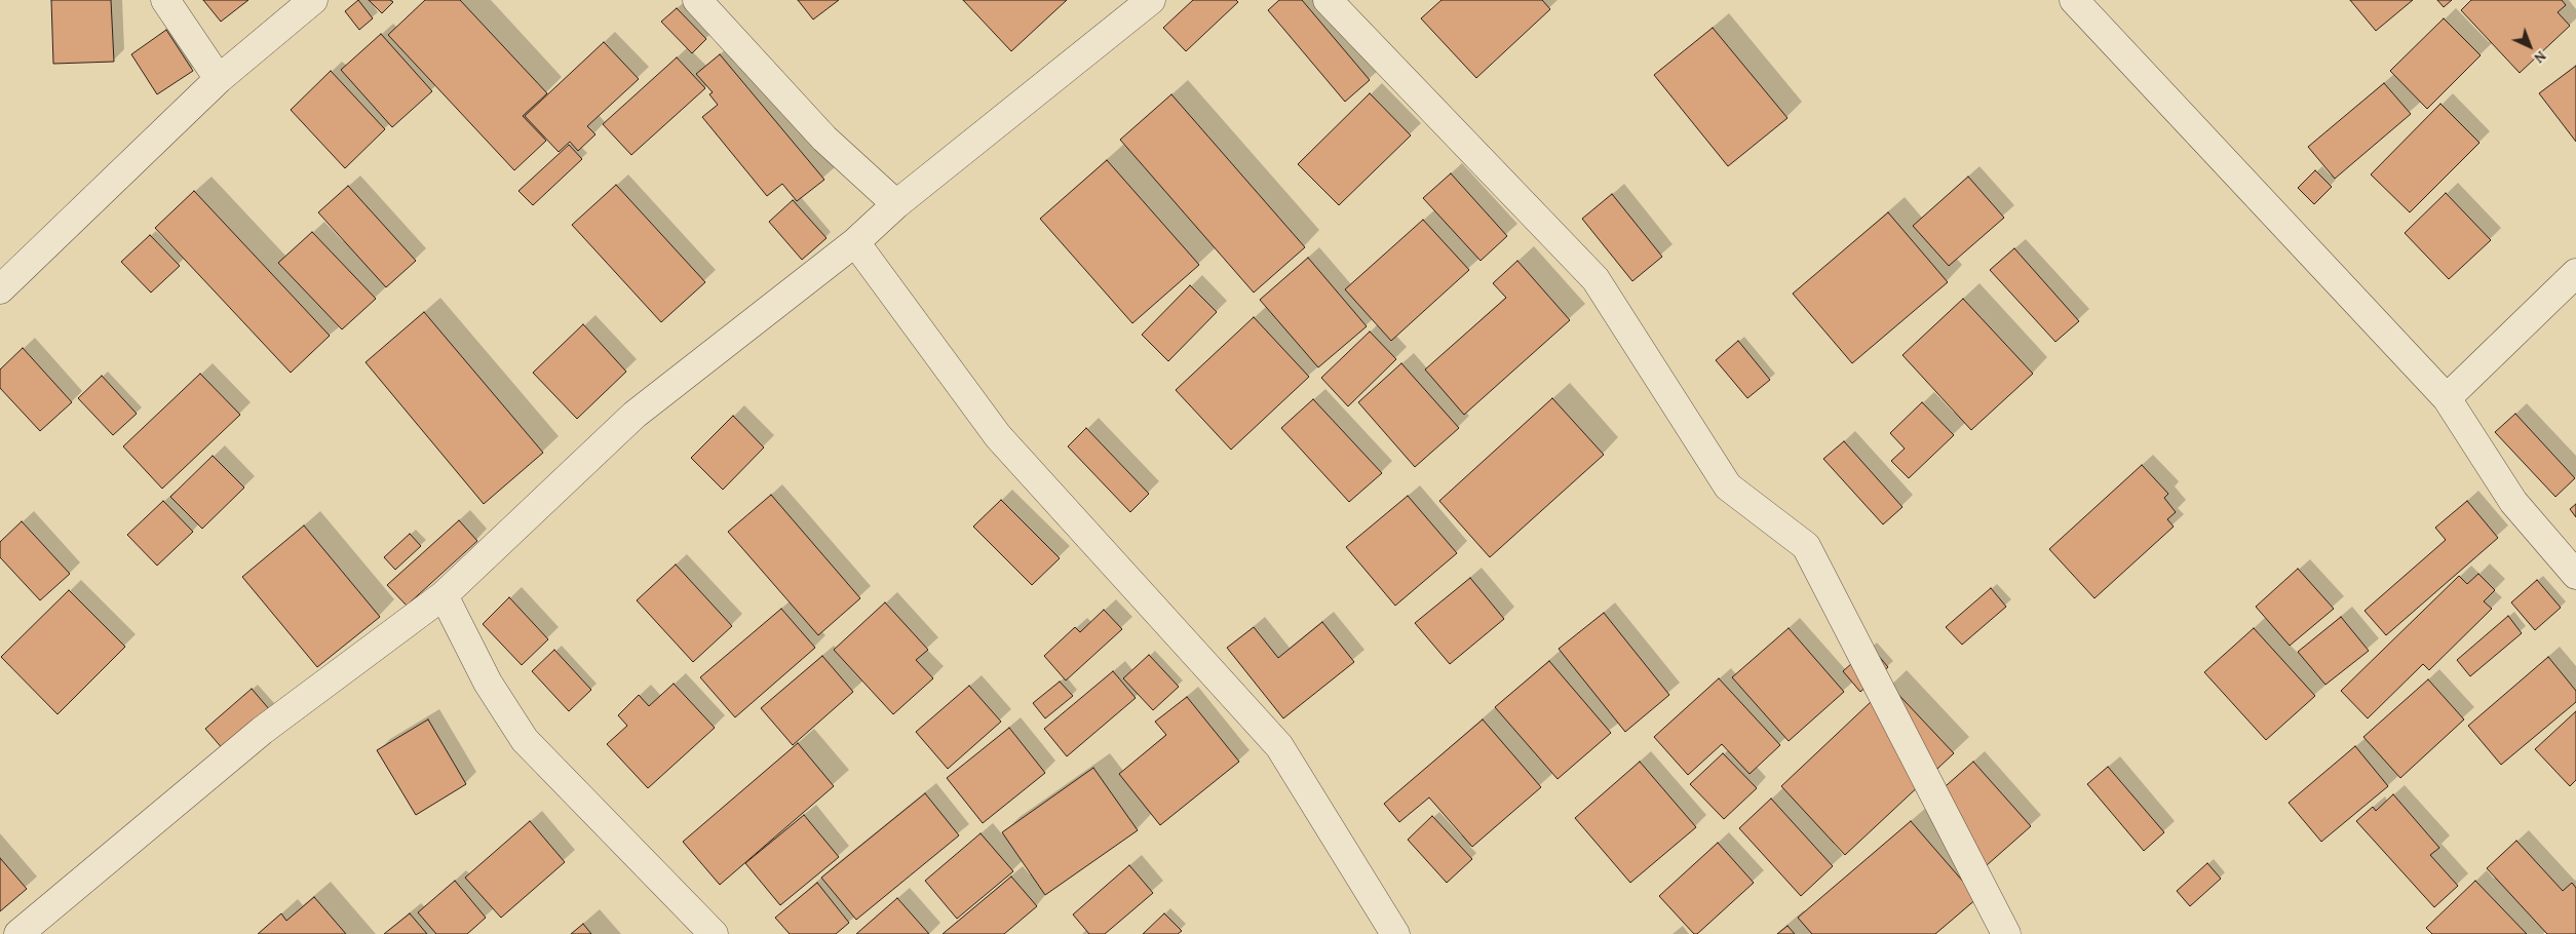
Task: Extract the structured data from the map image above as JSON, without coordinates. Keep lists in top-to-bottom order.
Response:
{
  "north": "bottom right"
}
